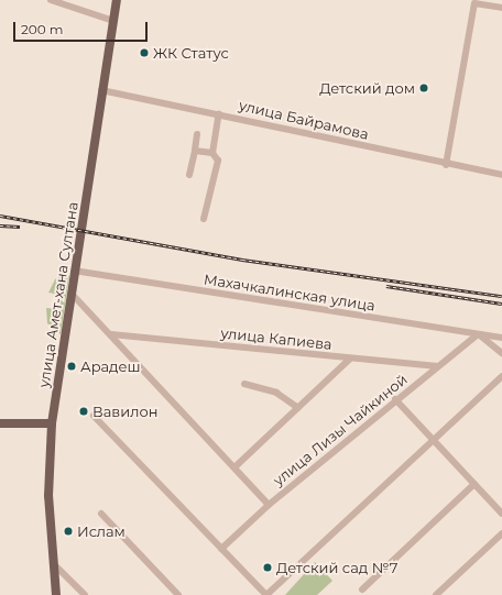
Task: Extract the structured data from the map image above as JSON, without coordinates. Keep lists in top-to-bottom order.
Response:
{
  "streets": {
    "main road": ["улица Амет-хана Султана"],
    "street": [
      "улица Байрамова",
      "Махачкалинская улица",
      "улица Капиева",
      "улица Лизы Чайкиной"
    ]
  },
  "crossings": [
    ["улица Байрамова", "улица Амет-хана Султана"],
    ["Махачкалинская улица", "улица Амет-хана Султана"],
    ["Махачкалинская улица", "улица Лизы Чайкиной"],
    ["улица Капиева", "улица Лизы Чайкиной"]
  ],
  "places": [
    "ЖК Статус",
    "Детский дом",
    "Арадеш",
    "Вавилон",
    "Ислам",
    "Детский сад №7"
  ],
  "scale_bar": "200 m"
}
